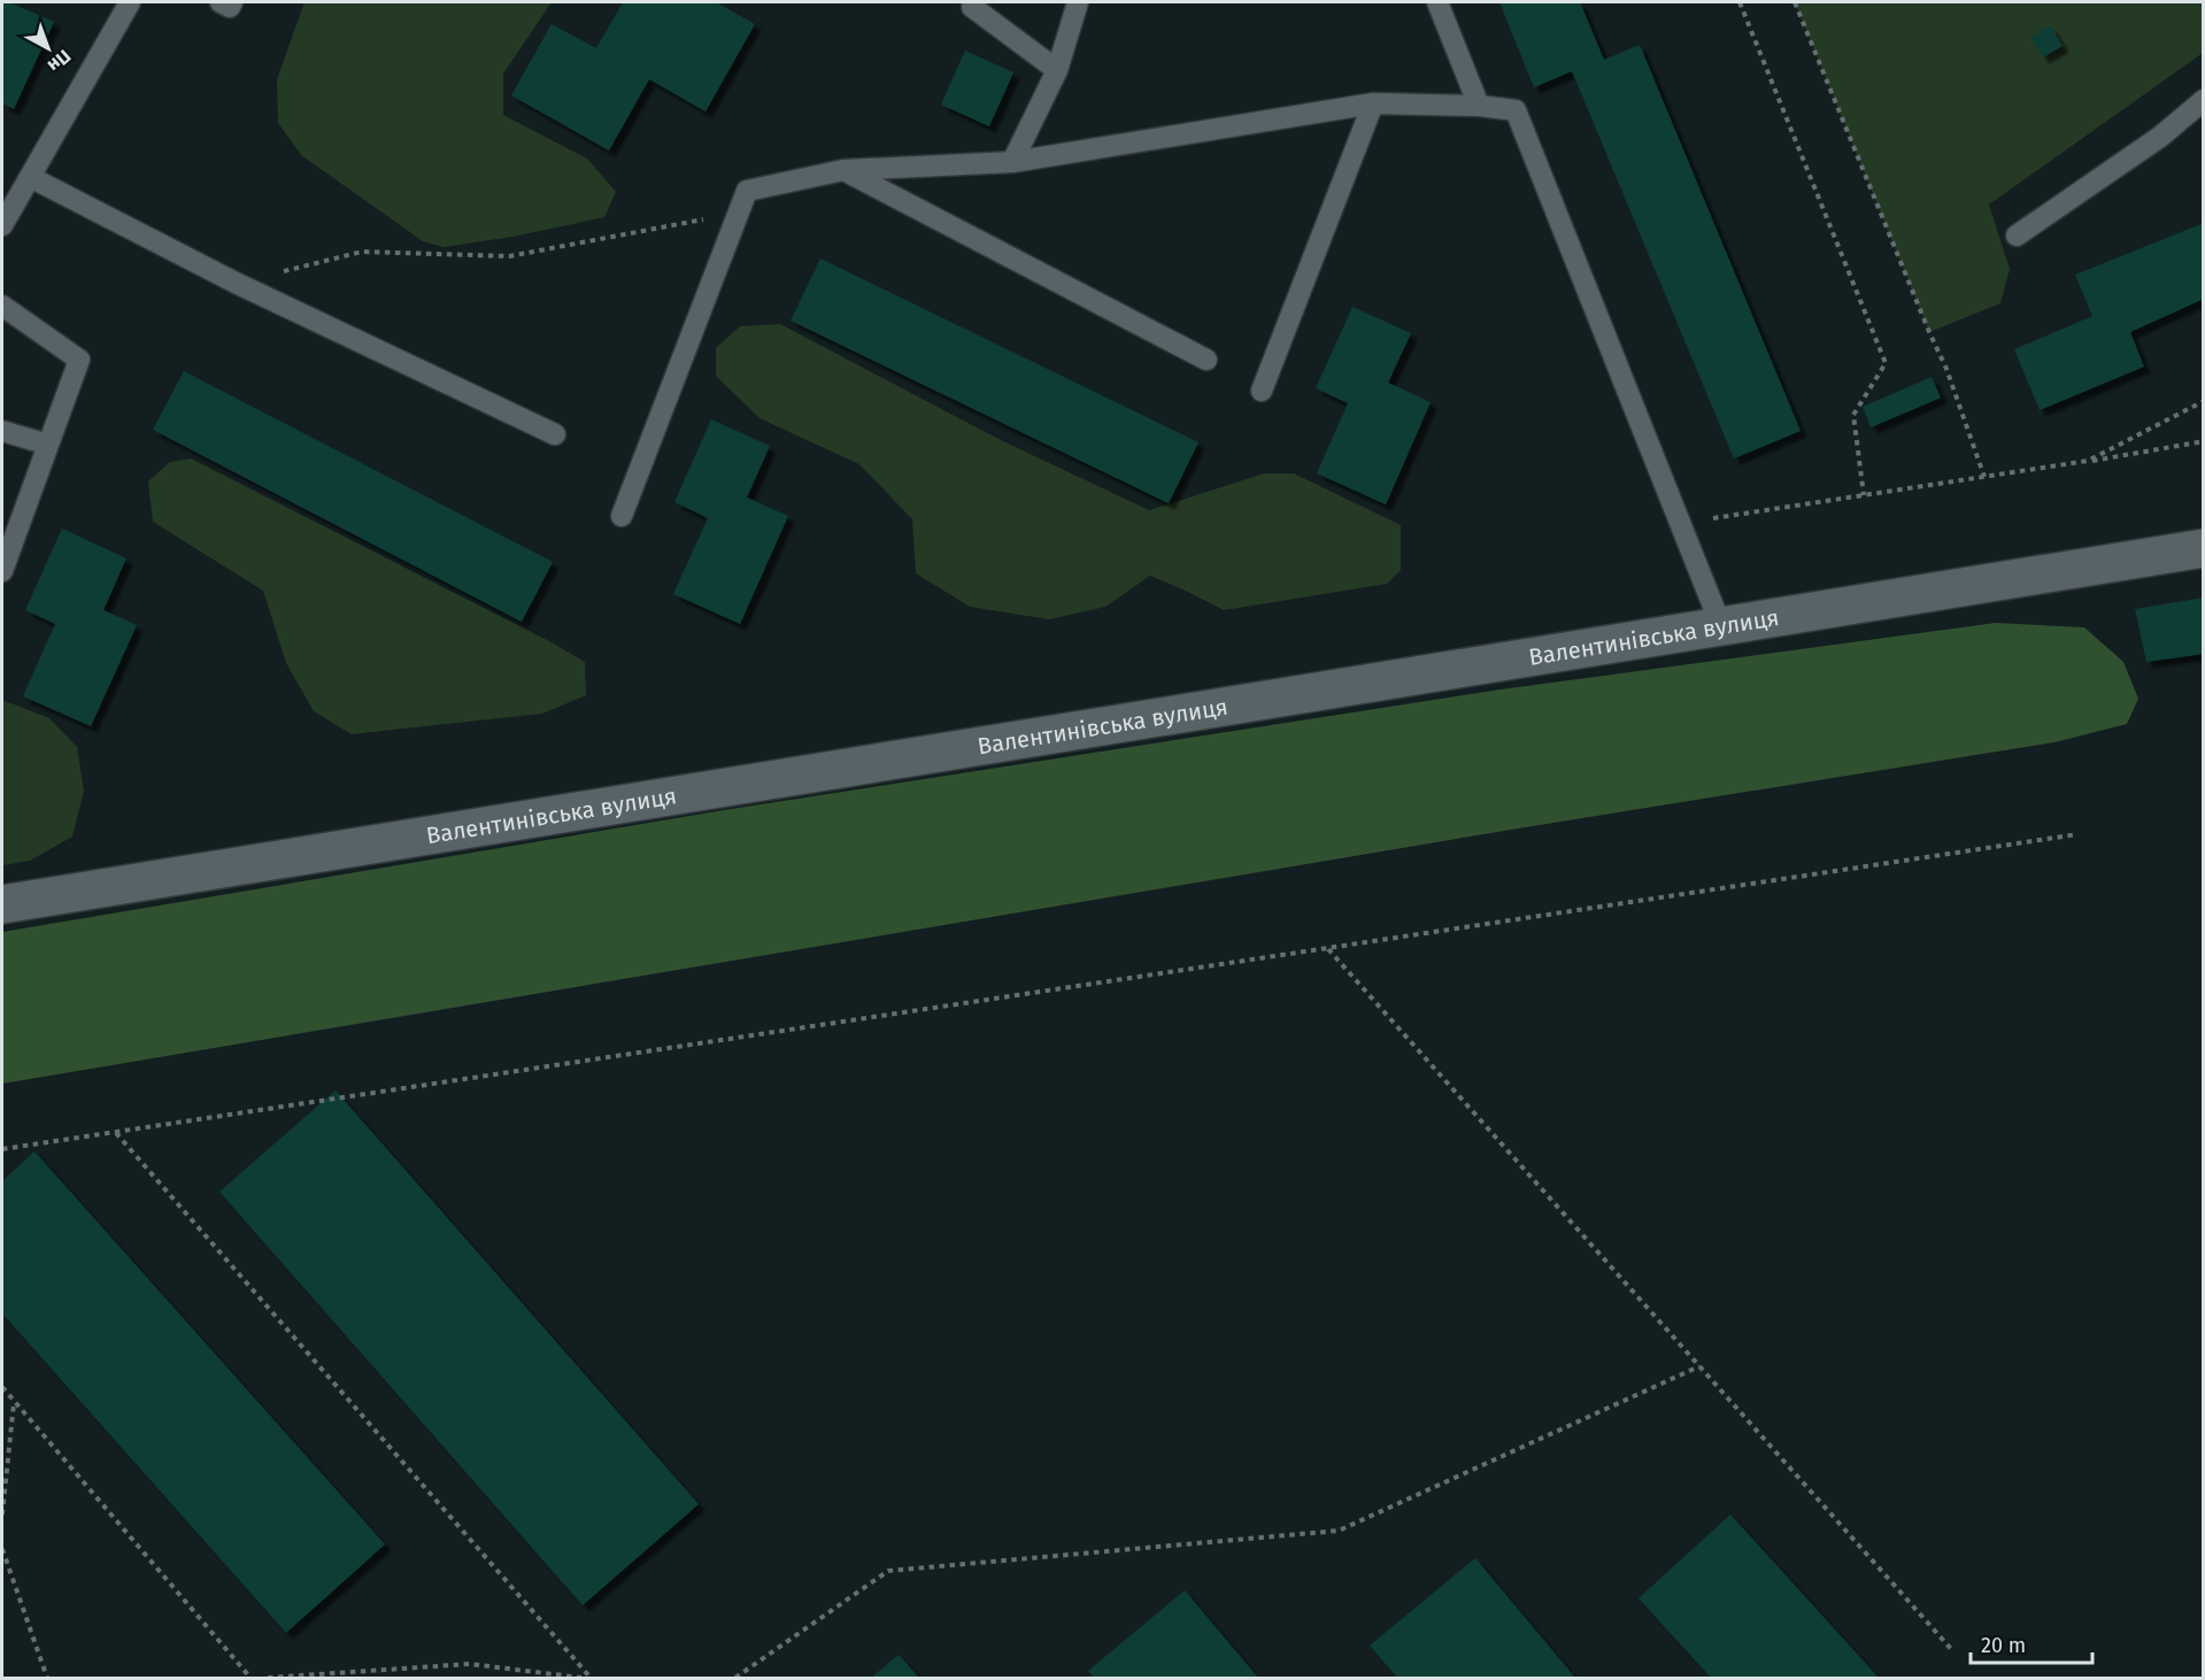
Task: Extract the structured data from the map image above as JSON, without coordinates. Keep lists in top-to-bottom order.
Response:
{
  "streets": {
    "street": ["Валентинівська вулиця"]
  },
  "scale_bar": "20 m",
  "north": "bottom right"
}
